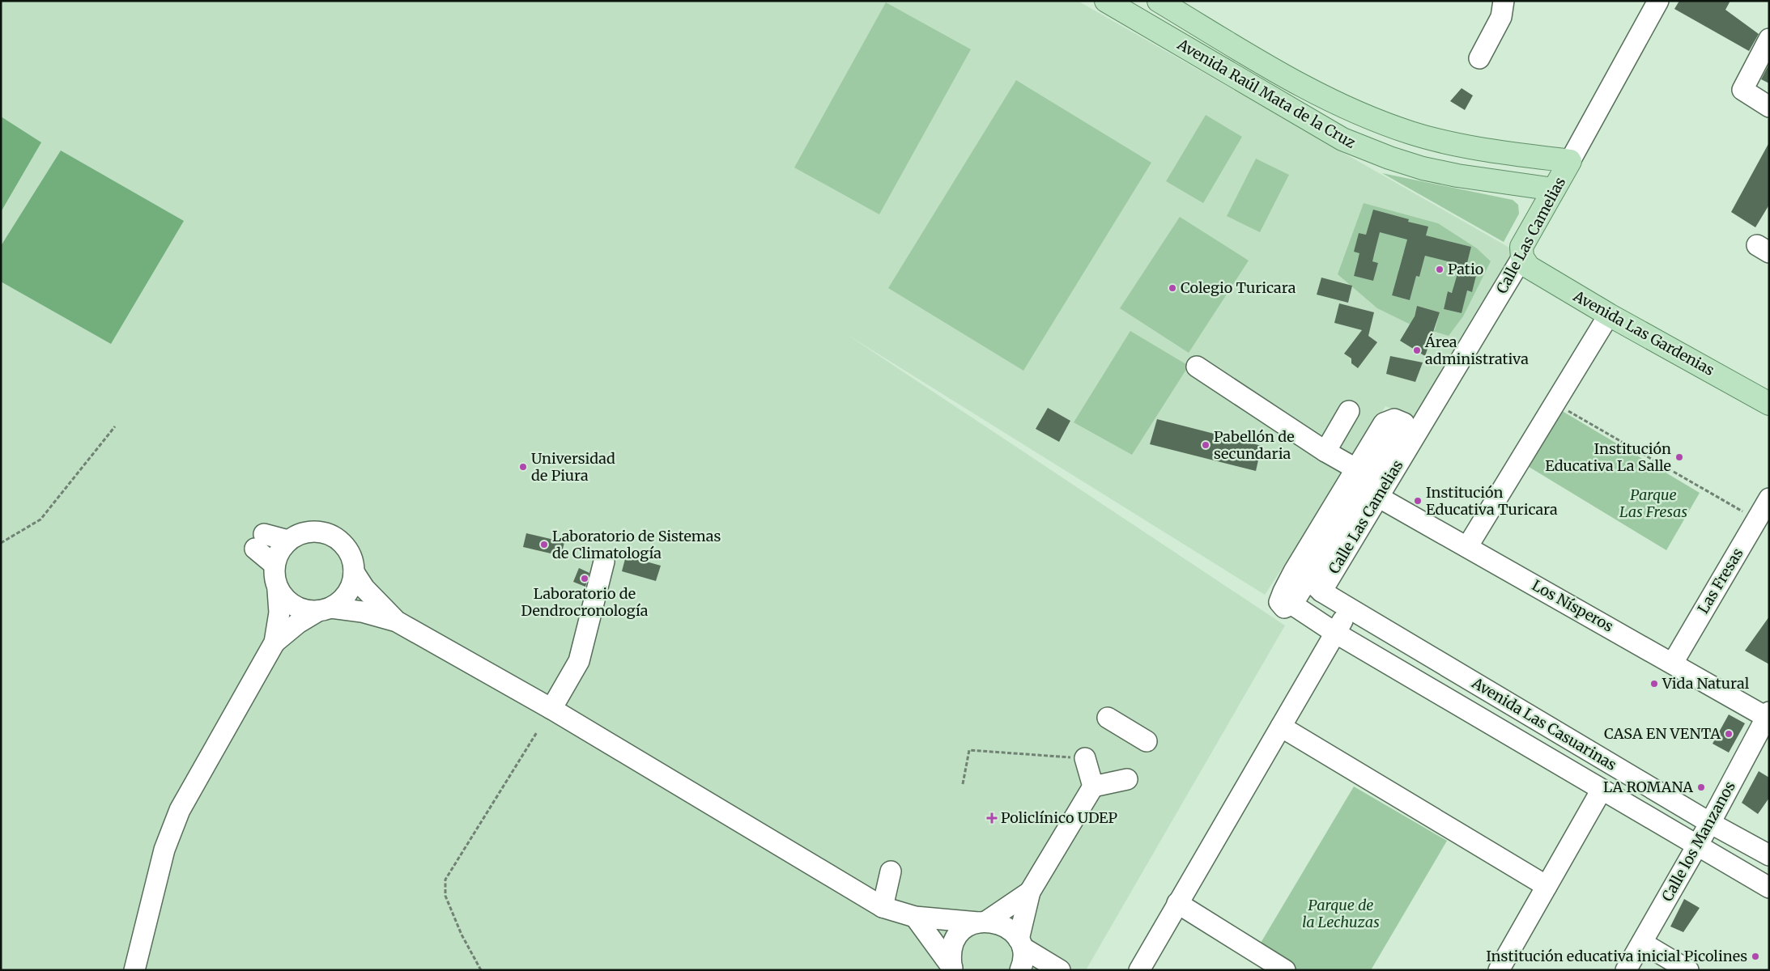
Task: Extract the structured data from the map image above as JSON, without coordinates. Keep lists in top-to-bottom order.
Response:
{
  "streets": {
    "main road": ["Avenida Raúl Mata de la Cruz", "Calle Las Camelias", "Avenida Las Gardenias"],
    "street": [
      "Las Fresas",
      "Los Nísperos",
      "Avenida Las Casuarinas",
      "Calle los Manzanos"
    ]
  },
  "crossings": [
    ["Avenida Raúl Mata de la Cruz", "Calle Las Camelias"],
    ["Calle Las Camelias", "Avenida Las Gardenias"],
    ["Calle Las Camelias", "Los Nísperos"],
    ["Calle Las Camelias", "Avenida Las Casuarinas"],
    ["Las Fresas", "Los Nísperos"],
    ["Los Nísperos", "Calle los Manzanos"],
    ["Avenida Las Casuarinas", "Calle los Manzanos"]
  ],
  "parks": ["Parque Las Fresas", "Parque de la Lechuzas"],
  "places": {
    "other": [
      "Patio",
      "Colegio Turicara",
      "Área administrativa",
      "Pabellón de secundaria",
      "Institución Educativa La Salle",
      "Universidad de Piura",
      "Institución Educativa Turicara",
      "Laboratorio de Sistemas de Climatología",
      "Laboratorio de Dendrocronología",
      "Vida Natural",
      "CASA EN VENTA",
      "LA ROMANA",
      "Institución educativa inicial Picolines"
    ],
    "health": ["Policlínico UDEP"]
  }
}
